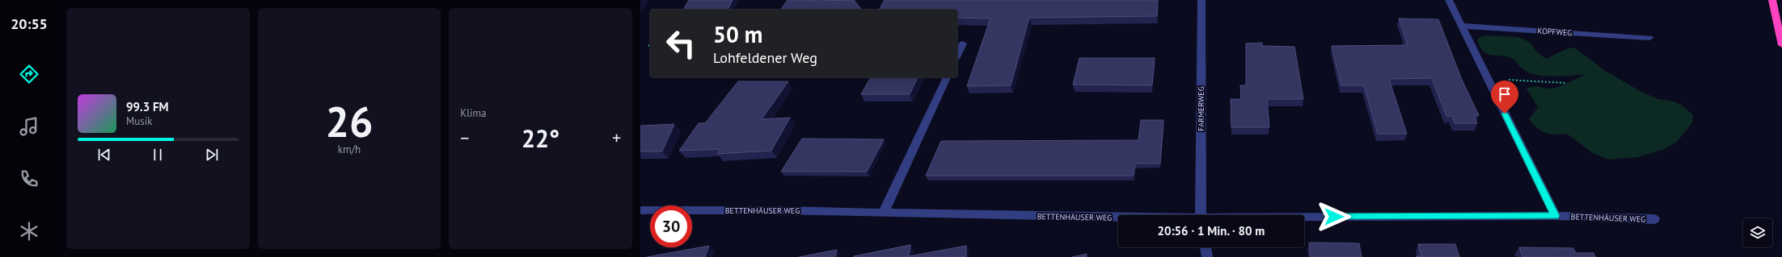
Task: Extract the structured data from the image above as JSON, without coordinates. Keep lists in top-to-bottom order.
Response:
{
  "streets": {
    "street": ["KOPFWEG", "FARMERWEG", "BETTENHÄUSER WEG"]
  },
  "page": {
    "tabs": "20:55",
    "tile": [
      ["26", "km/h"],
      "Klima"
    ],
    "turn": ["50 m", "Lohfeldener Weg"],
    "song": ["99.3 FM", "Musik"],
    "heat": ["−", "22°", "+"],
    "limit": "30",
    "trip": "20:56 · 1 Min. · 80 m"
  }
}
